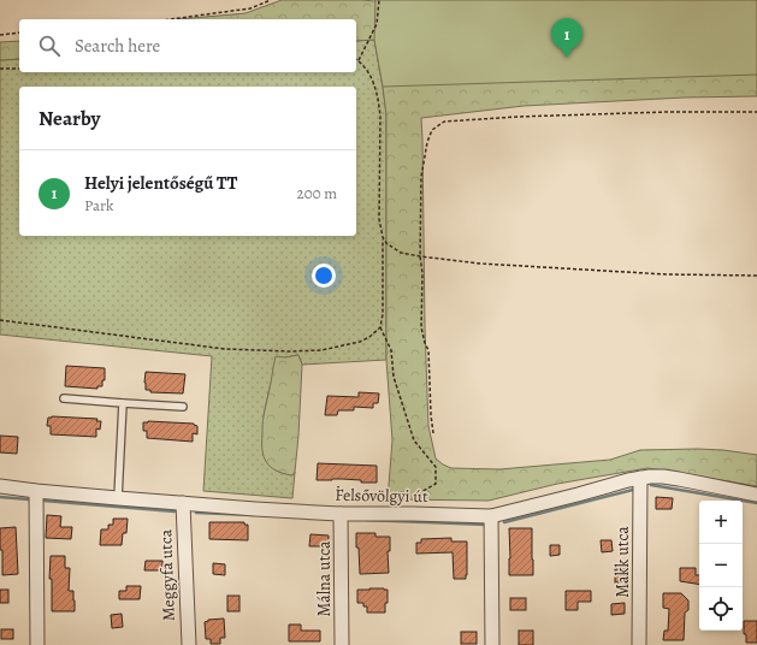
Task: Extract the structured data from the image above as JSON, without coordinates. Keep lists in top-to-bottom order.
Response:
{
  "streets": {
    "street": [
      "Felsővölgyi út",
      "Makk utca",
      "Meggyfa utca",
      "Málna utca"
    ]
  },
  "crossings": [
    ["Felsővölgyi út", "Makk utca"],
    ["Felsővölgyi út", "Meggyfa utca"],
    ["Felsővölgyi út", "Málna utca"]
  ],
  "page": {
    "pins": "1",
    "search": "Search here",
    "heading": "Nearby",
    "list": [
      {
        "mark": "1",
        "name": "Helyi jelentőségű TT",
        "note": "Park",
        "value": "200 m"
      }
    ],
    "map_buttons": ["+", "−"]
  }
}
